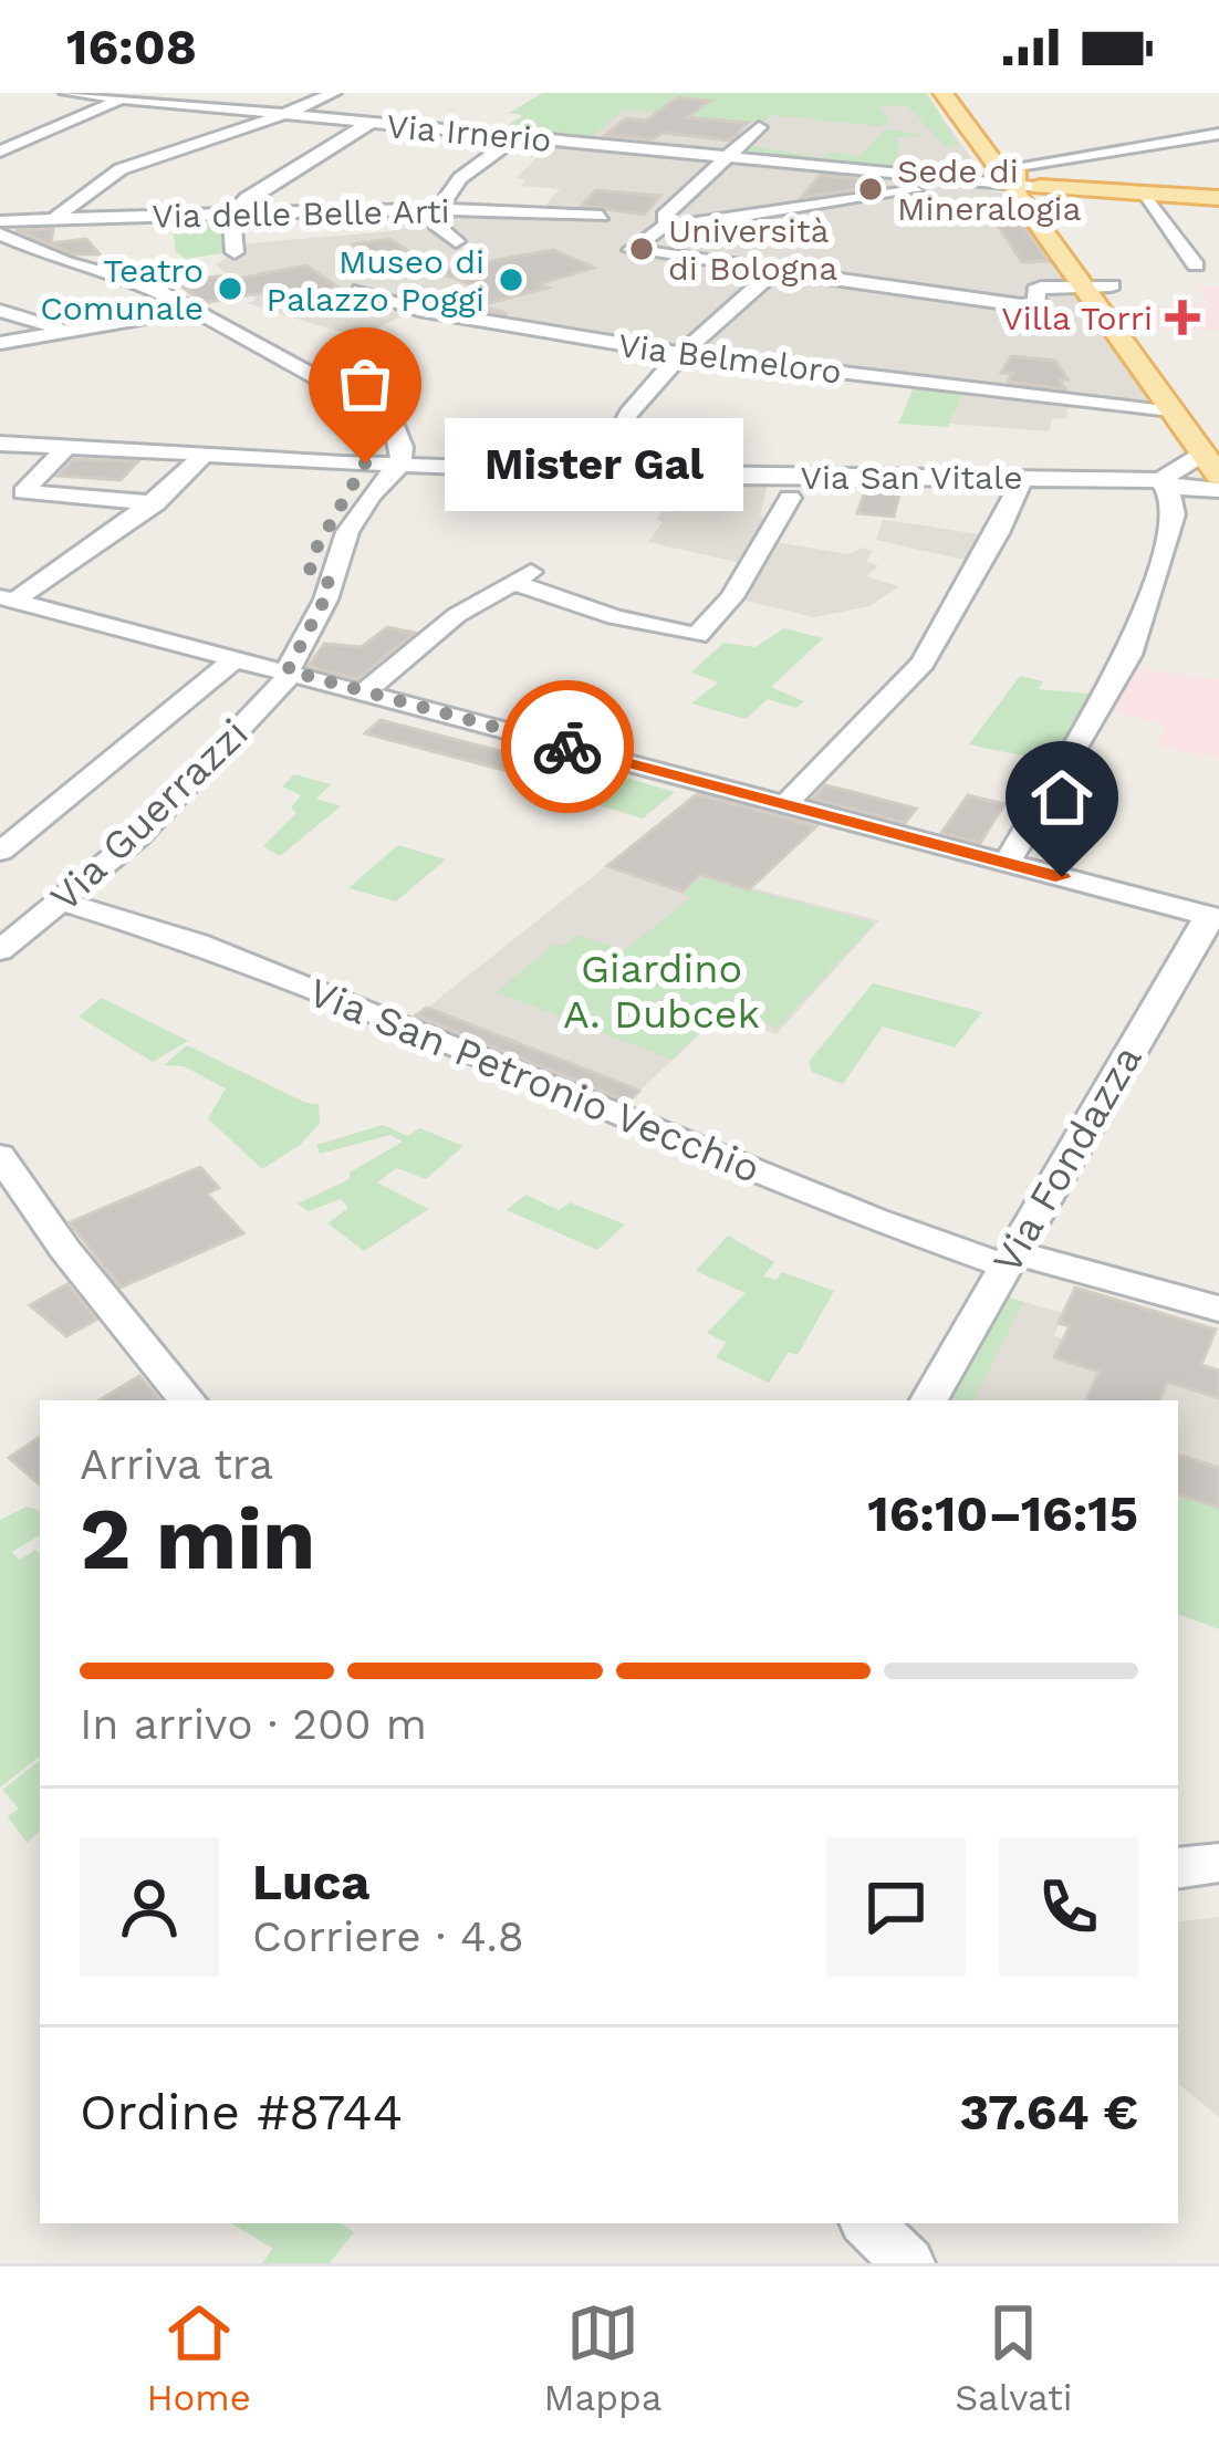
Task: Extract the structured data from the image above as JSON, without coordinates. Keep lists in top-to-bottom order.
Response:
{
  "streets": {
    "street": [
      "Via Irnerio",
      "Via delle Belle Arti",
      "Via Belmeloro",
      "Via San Vitale",
      "Via Guerrazzi",
      "Via San Petronio Vecchio",
      "Via Fondazza"
    ]
  },
  "crossings": [
    ["Via Guerrazzi", "Via San Petronio Vecchio"],
    ["Via San Petronio Vecchio", "Via Fondazza"]
  ],
  "parks": ["Giardino A. Dubcek"],
  "places": {
    "other": [
      "Sede di Mineralogia",
      "Università di Bologna",
      "Museo di Palazzo Poggi",
      "Teatro Comunale",
      "Mister Gal"
    ],
    "health": ["Villa Torri"]
  },
  "page": {
    "status": "16:08",
    "bubble": "Mister Gal",
    "heading": ["2 min", "Arriva tra", "16:10–16:15"],
    "panel": [
      "Luca",
      "Corriere · 4.8",
      "Ordine #8744",
      "37.64 €"
    ],
    "bar": "In arrivo · 200 m",
    "tabs": ["Home", "Mappa", "Salvati"]
  }
}
